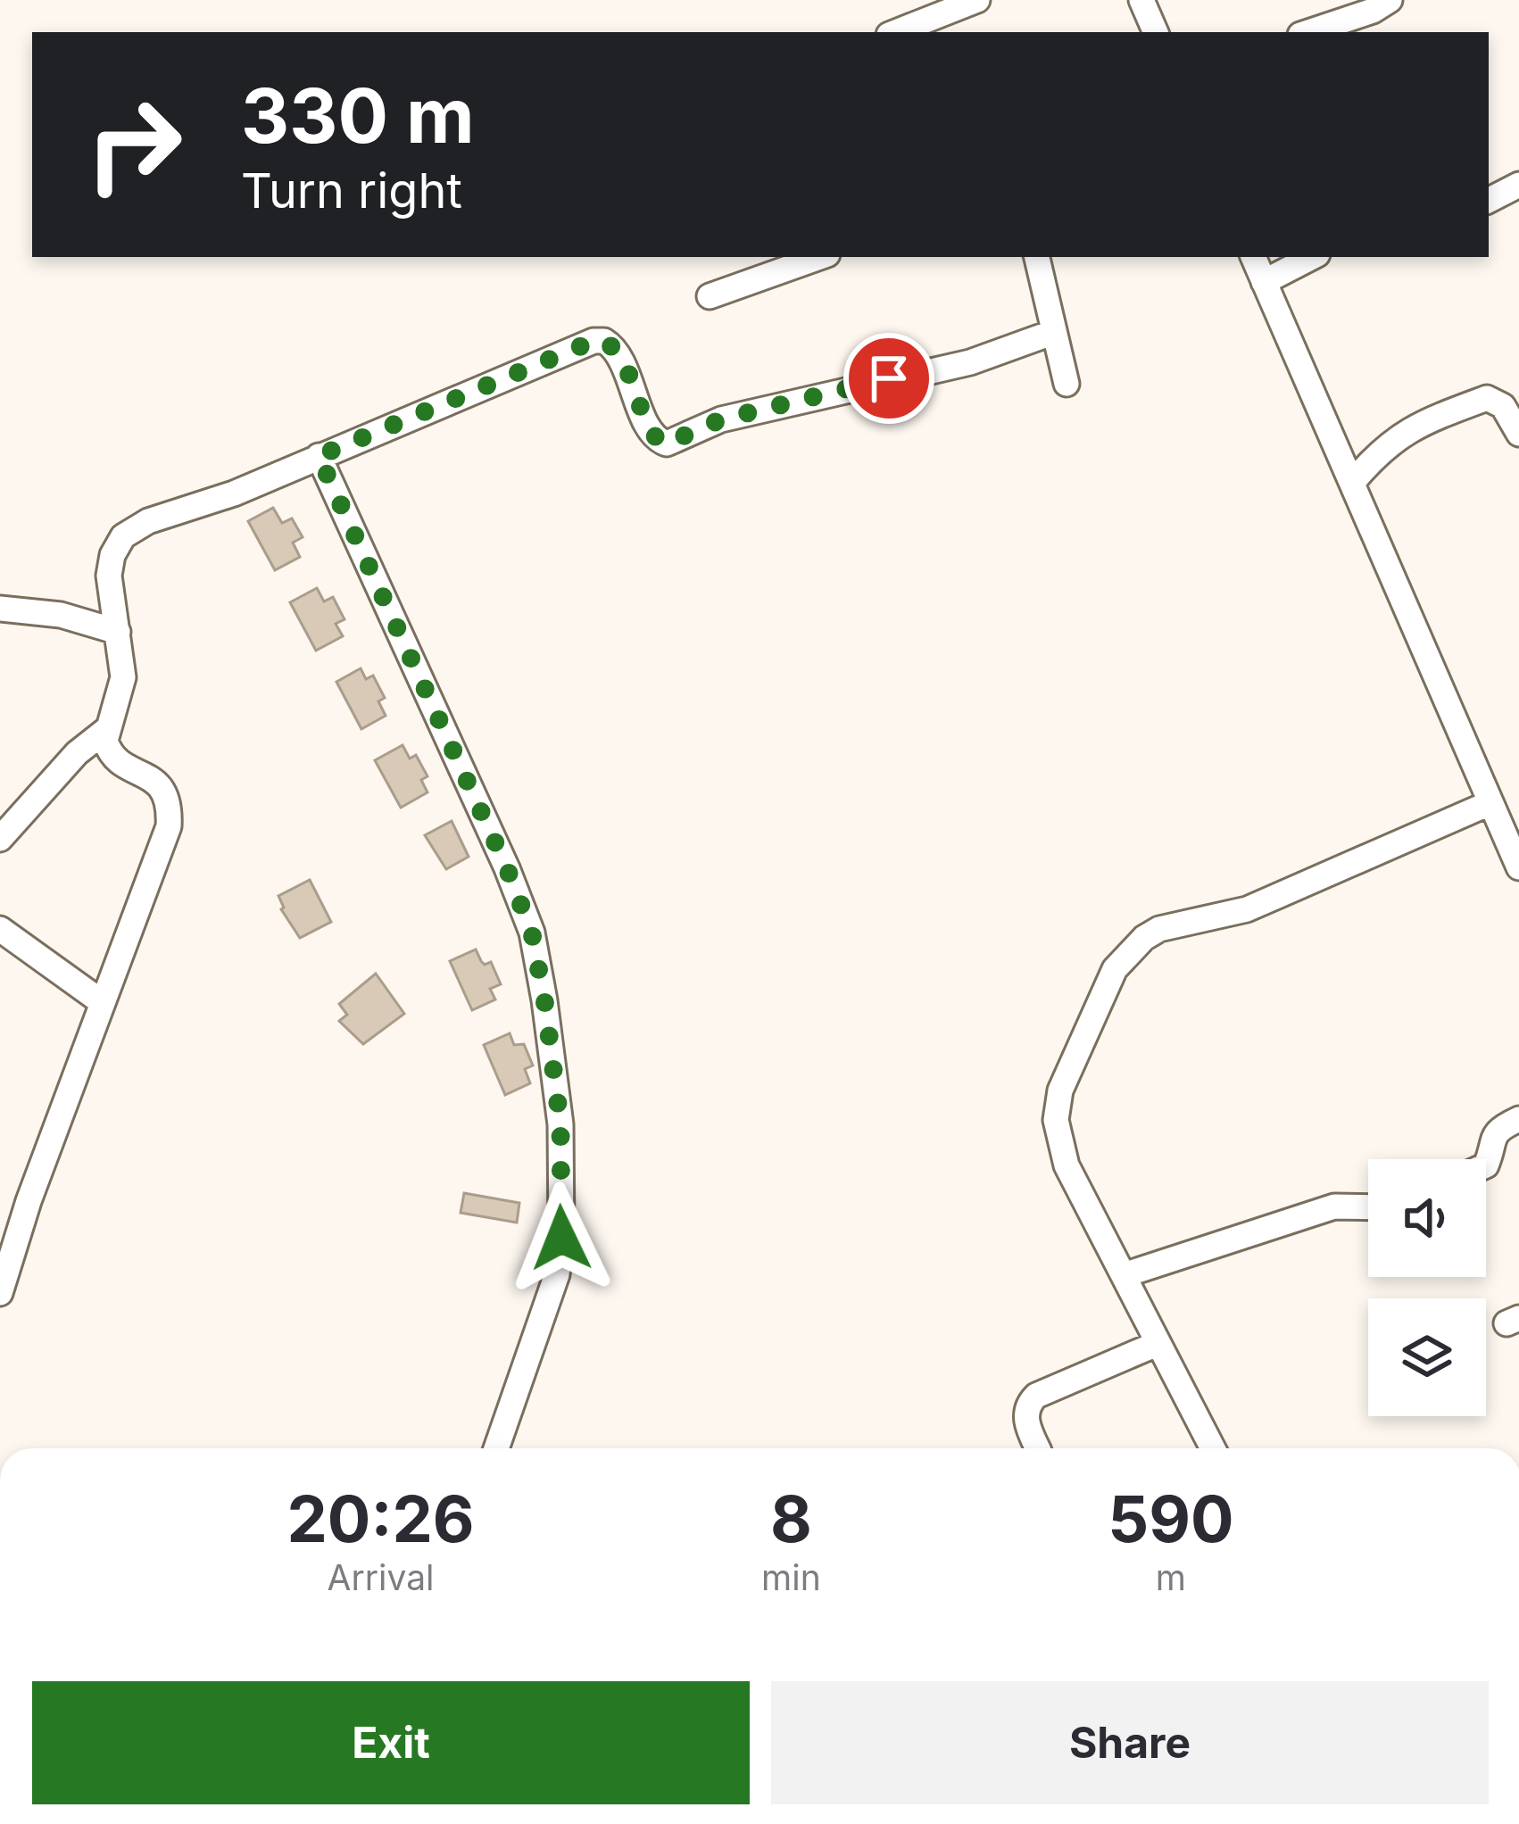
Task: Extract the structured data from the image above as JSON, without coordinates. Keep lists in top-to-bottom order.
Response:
{
  "page": {
    "turn": ["330 m", "Turn right"],
    "eta": [
      "20:26",
      "Arrival",
      "8",
      "min",
      "590",
      "m"
    ],
    "buttons": ["Exit", "Share"]
  }
}
